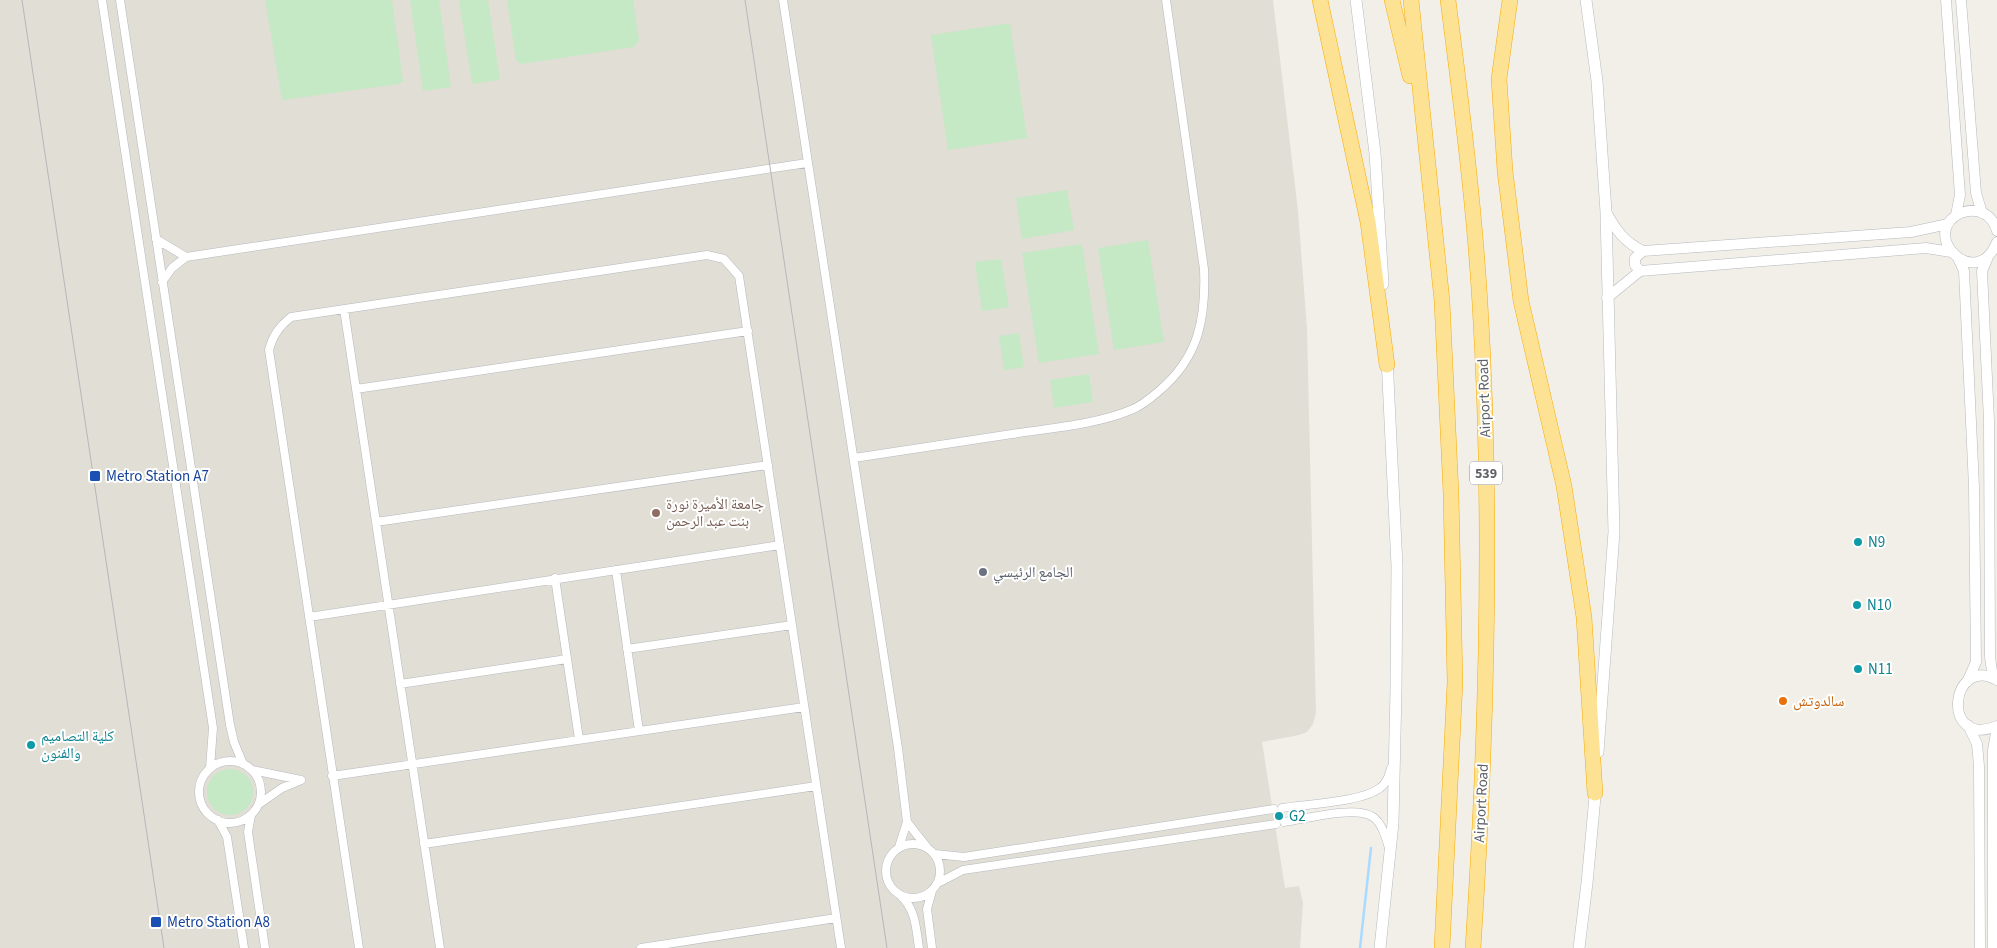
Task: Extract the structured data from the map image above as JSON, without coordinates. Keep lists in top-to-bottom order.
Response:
{
  "streets": {
    "highway": ["Airport Road", "539"]
  },
  "places": {
    "transit": ["Metro Station A7", "Metro Station A8"],
    "other": [
      "جامعة الأميرة نورة بنت عبد الرحمن",
      "N9",
      "الجامع الرئيسي",
      "N10",
      "N11",
      "سالدوتش",
      "كلية التصاميم والفنون",
      "G2"
    ]
  }
}
